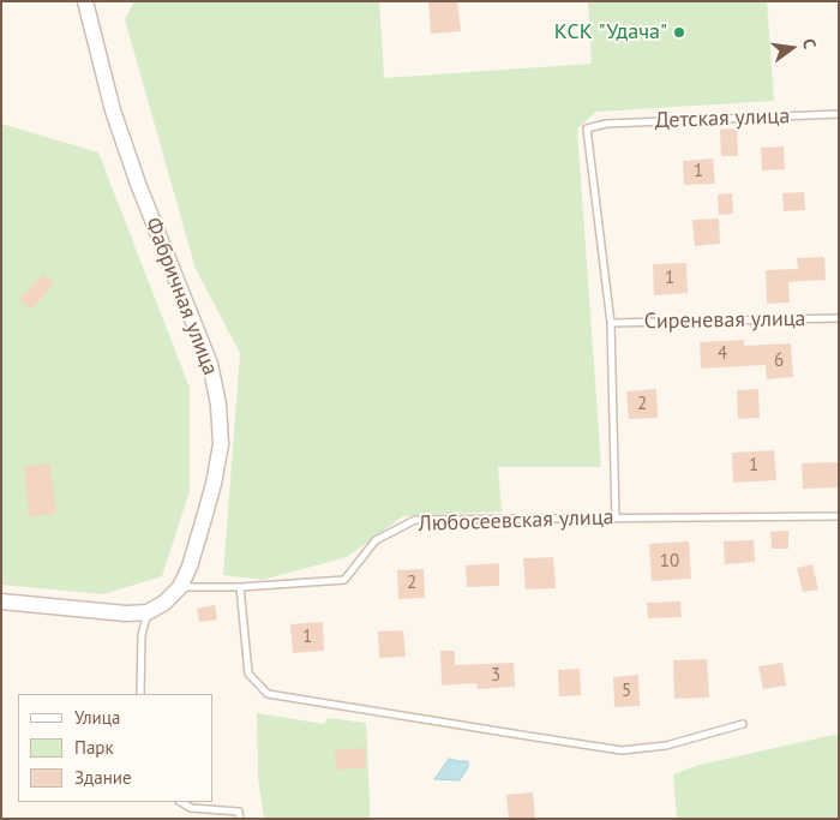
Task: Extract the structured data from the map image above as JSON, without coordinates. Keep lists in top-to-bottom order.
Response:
{
  "streets": {
    "street": ["Фабричная улица"],
    "lane": ["Детская улица", "Сиреневая улица", "Любосеевская улица"]
  },
  "crossings": [
    ["Детская улица", "Сиреневая улица"],
    ["Фабричная улица", "Любосеевская улица"]
  ],
  "places": ["КСК \"Удача\""],
  "house_numbers": [
    "1",
    "1",
    "4",
    "6",
    "2",
    "1",
    "10",
    "2",
    "1",
    "3",
    "5"
  ],
  "legend": ["Улица", "Парк", "Здание"],
  "north": "right"
}
